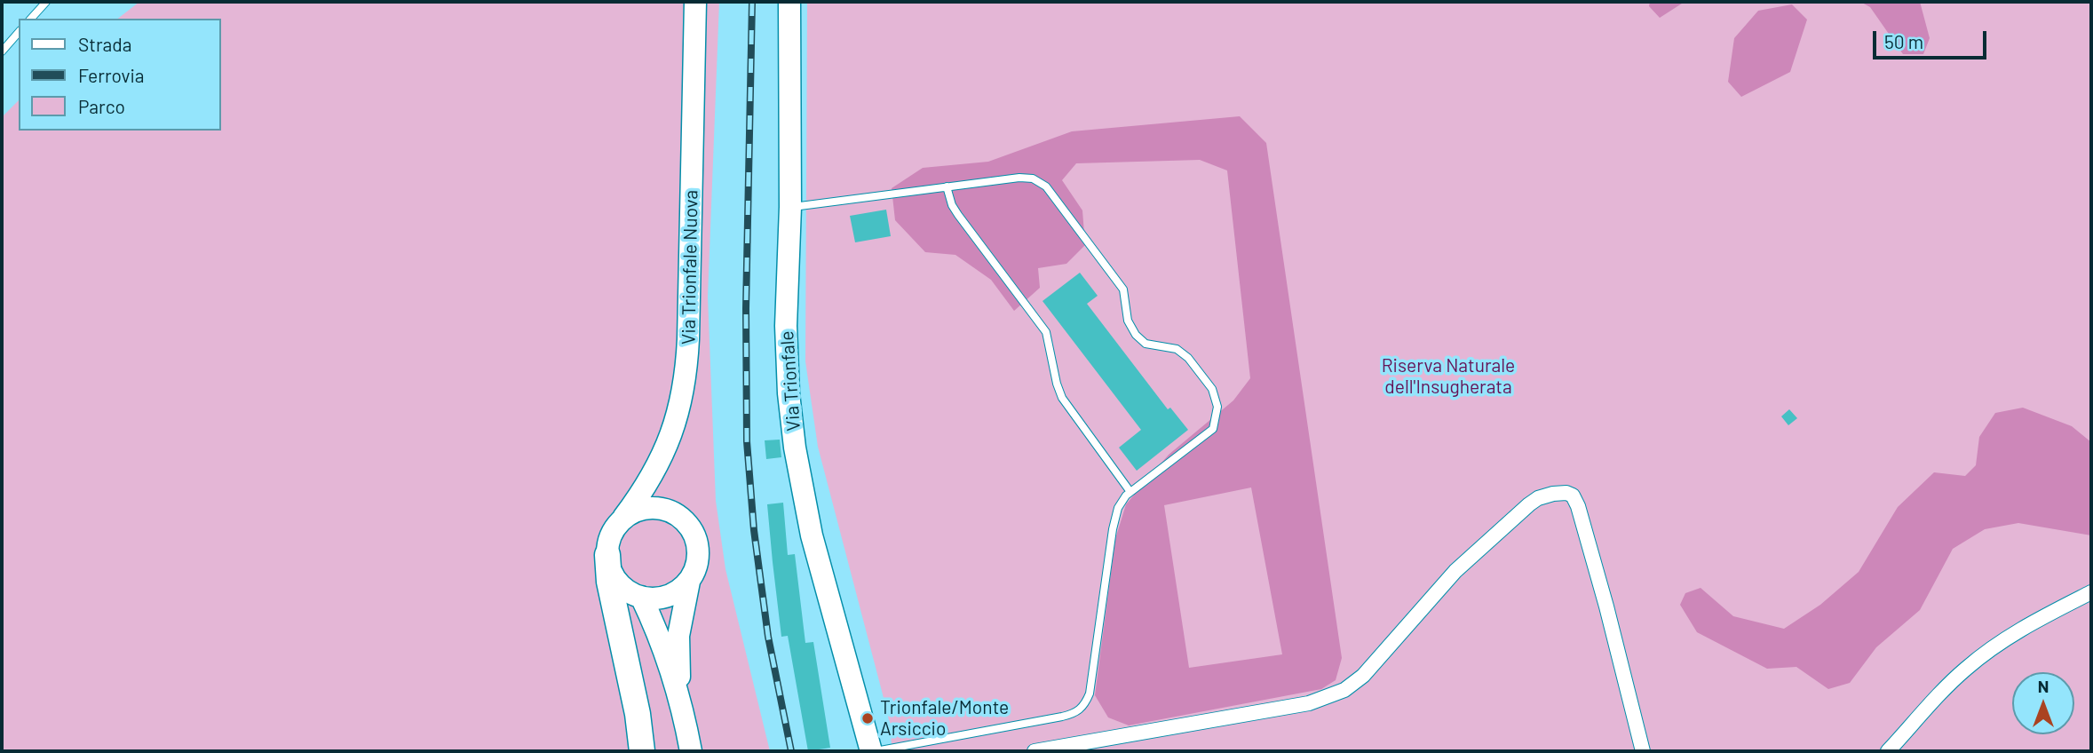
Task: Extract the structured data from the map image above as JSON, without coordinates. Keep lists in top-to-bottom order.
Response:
{
  "streets": {
    "main road": ["Via Trionfale Nuova", "Via Trionfale"]
  },
  "parks": ["Riserva Naturale dell'Insugherata"],
  "places": ["Trionfale/Monte Arsiccio"],
  "legend": ["Strada", "Ferrovia", "Parco"],
  "scale_bar": "50 m",
  "north": "top"
}
